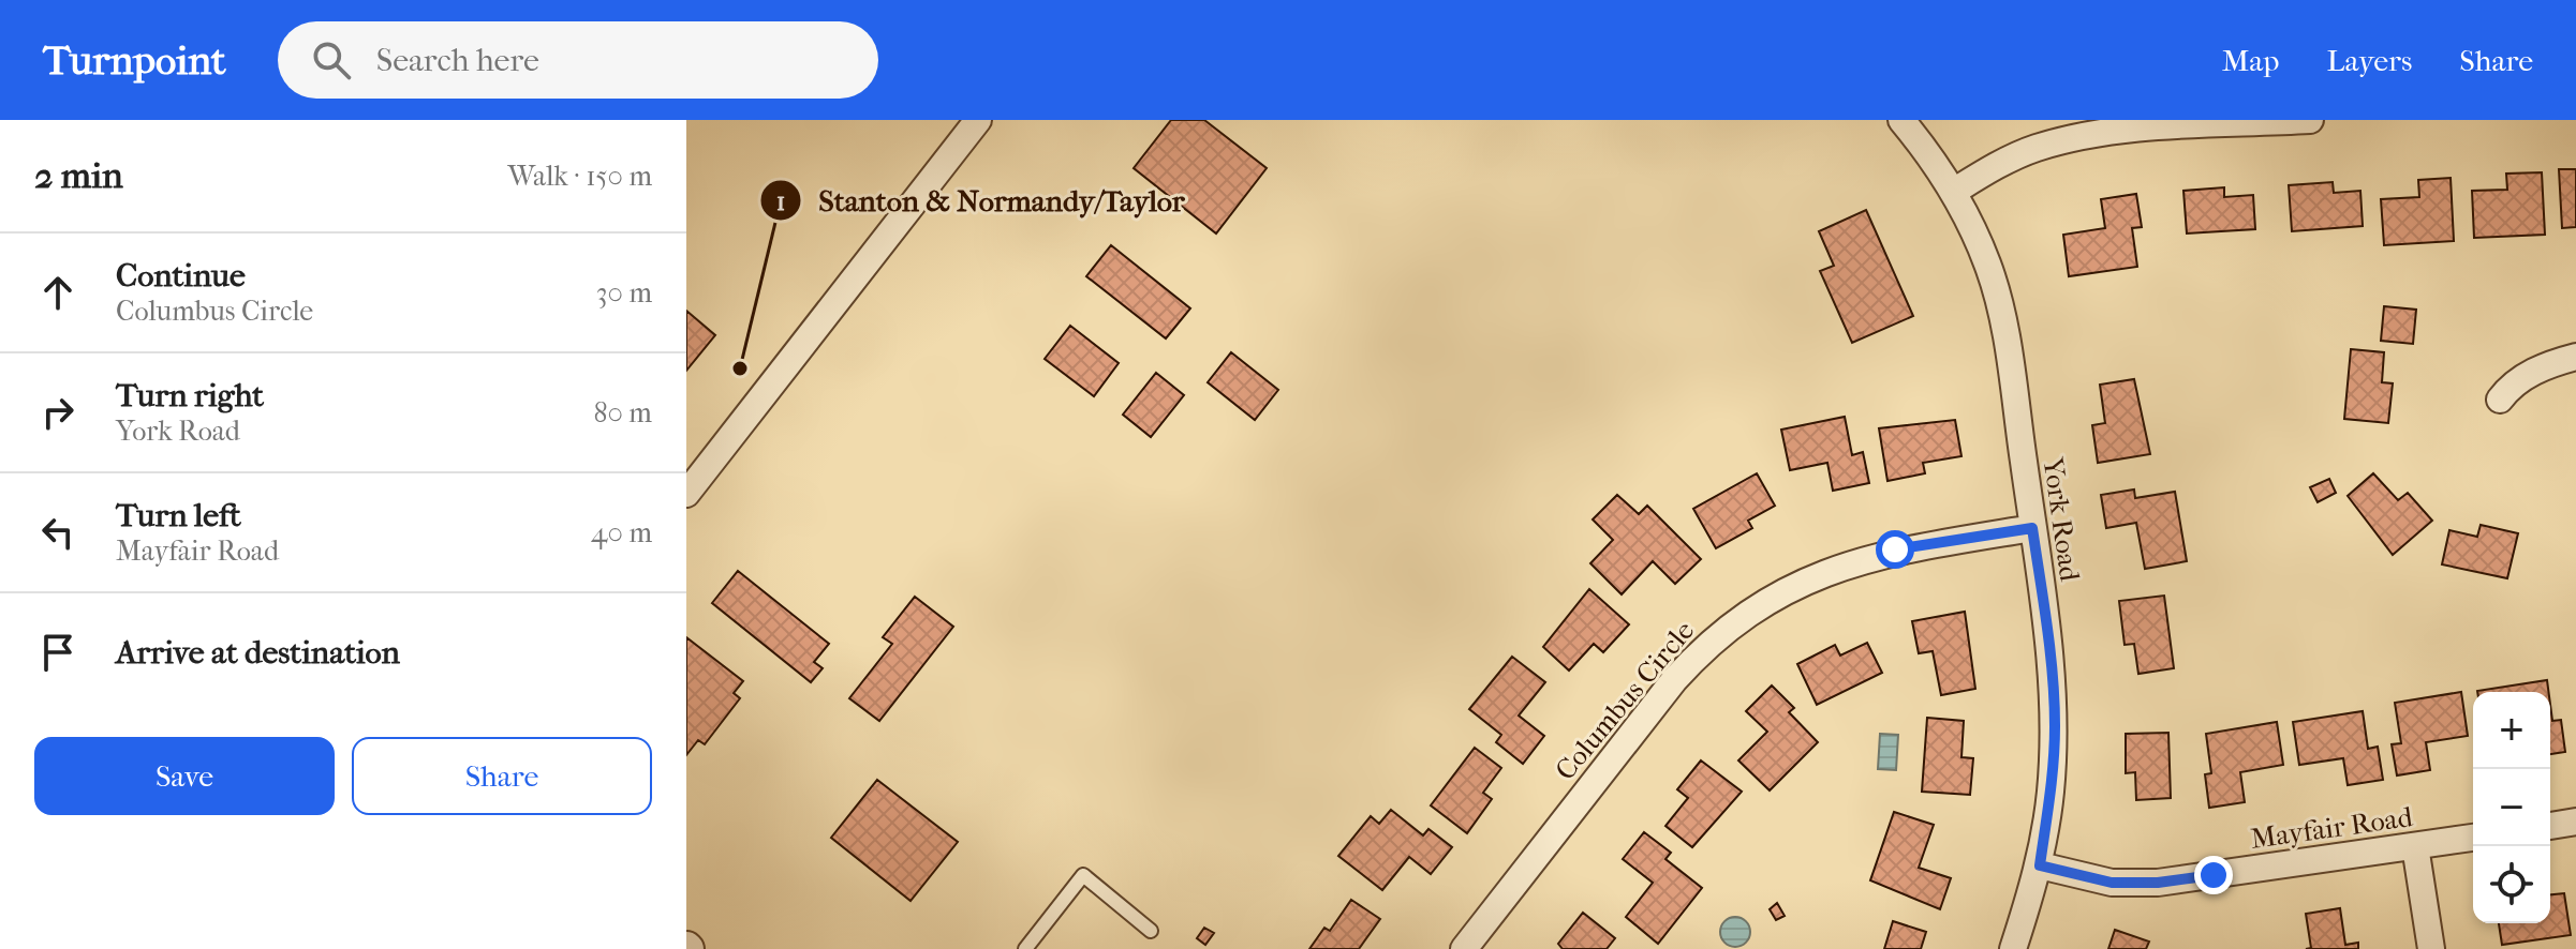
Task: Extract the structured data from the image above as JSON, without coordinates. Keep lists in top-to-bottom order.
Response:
{
  "streets": {
    "street": ["York Road", "Columbus Circle", "Mayfair Road"]
  },
  "crossings": [
    ["York Road", "Columbus Circle"],
    ["York Road", "Mayfair Road"]
  ],
  "places": ["Stanton & Normandy/Taylor"],
  "page": {
    "header": "Turnpoint",
    "search": "Search here",
    "nav": ["Map", "Layers", "Share"],
    "heading": ["2 min", "Walk · 150 m"],
    "list": [
      ["Continue", "Columbus Circle", "30 m"],
      ["Turn right", "York Road", "80 m"],
      ["Turn left", "Mayfair Road", "40 m"],
      "Arrive at destination"
    ],
    "map_buttons": ["+", "−"],
    "buttons": ["Save", "Share"]
  }
}
